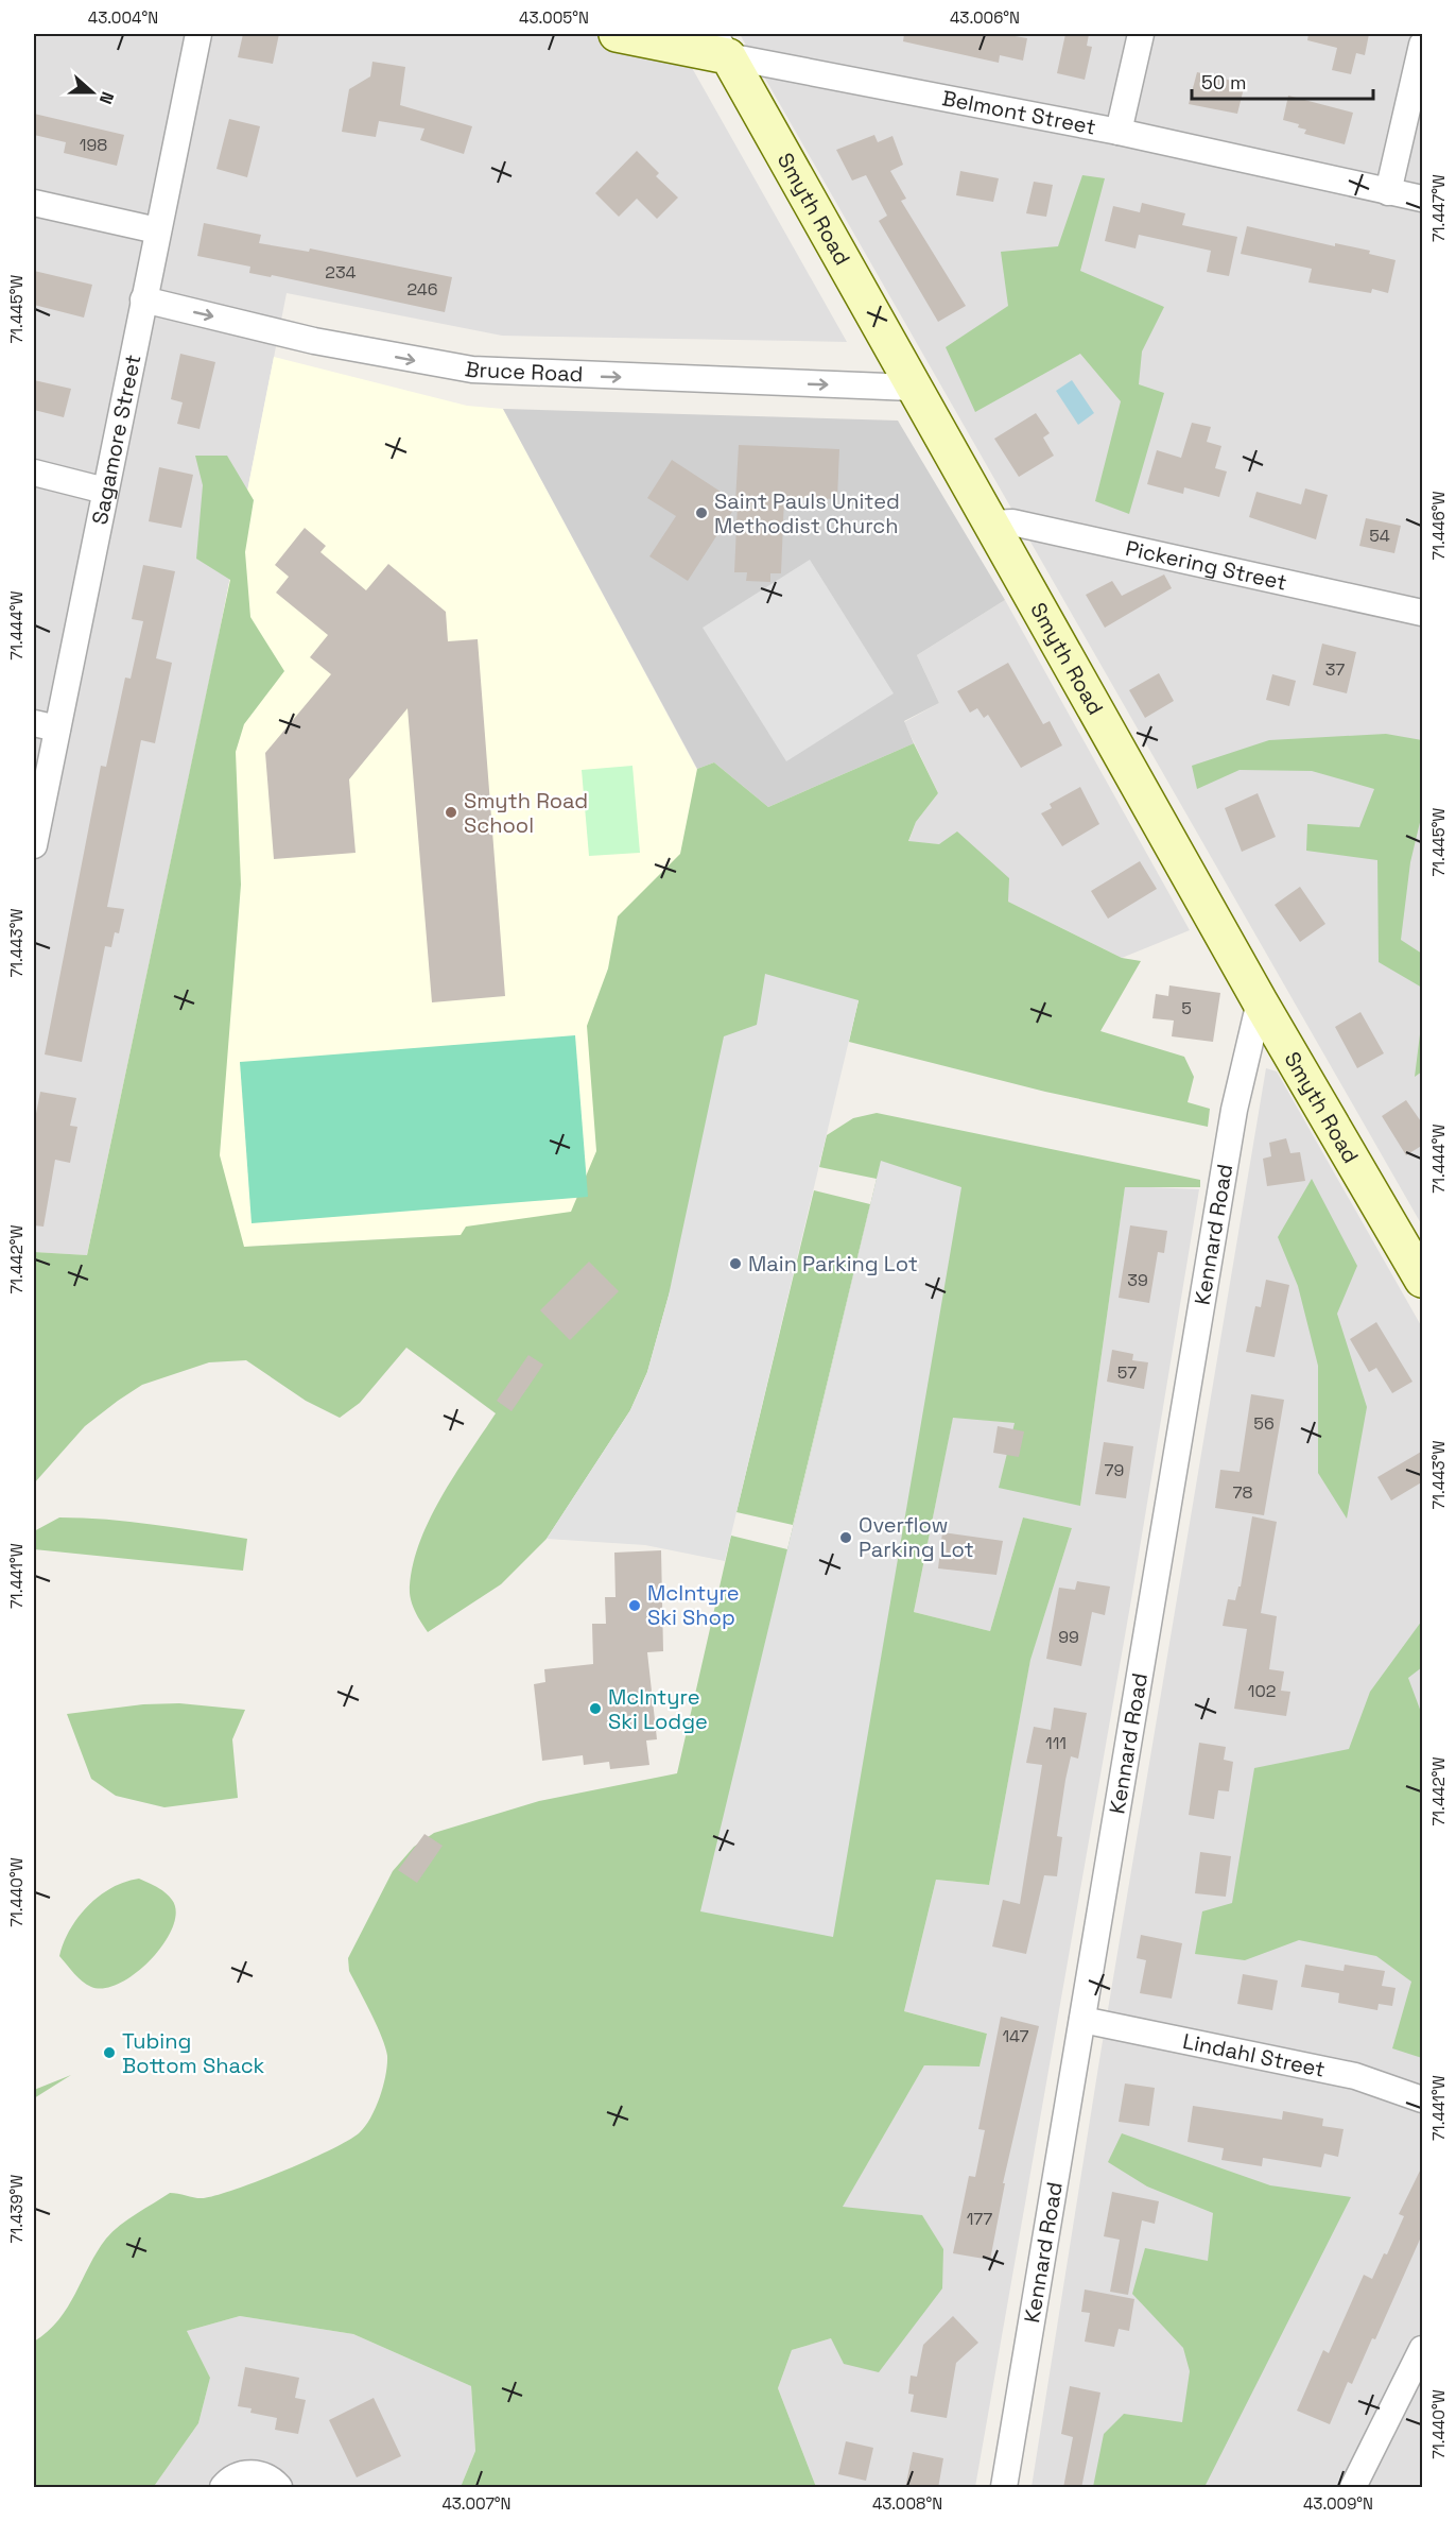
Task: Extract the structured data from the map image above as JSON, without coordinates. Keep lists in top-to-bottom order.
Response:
{
  "streets": {
    "street": [
      "Belmont Street",
      "Smyth Road",
      "Bruce Road",
      "Sagamore Street",
      "Pickering Street",
      "Kennard Road",
      "Lindahl Street"
    ]
  },
  "crossings": [
    ["Belmont Street", "Smyth Road"],
    ["Smyth Road", "Bruce Road"],
    ["Smyth Road", "Pickering Street"],
    ["Smyth Road", "Kennard Road"],
    ["Bruce Road", "Sagamore Street"],
    ["Kennard Road", "Lindahl Street"]
  ],
  "one_way": ["Bruce Road"],
  "places": [
    "Saint Pauls United Methodist Church",
    "Smyth Road School",
    "Main Parking Lot",
    "Overflow Parking Lot",
    "McIntyre Ski Shop",
    "McIntyre Ski Lodge",
    "Tubing Bottom Shack"
  ],
  "house_numbers": [
    "198",
    "234",
    "246",
    "54",
    "37",
    "5",
    "39",
    "57",
    "56",
    "79",
    "78",
    "99",
    "102",
    "111",
    "147",
    "177"
  ],
  "scale_bar": "50 m",
  "north": "right",
  "coordinates": [
    "43.004°N",
    "43.005°N",
    "43.006°N",
    "71.447°W",
    "71.445°W",
    "71.446°W",
    "71.444°W",
    "71.443°W",
    "71.442°W",
    "71.441°W",
    "71.440°W",
    "71.439°W",
    "43.007°N",
    "43.008°N",
    "43.009°N"
  ]
}
